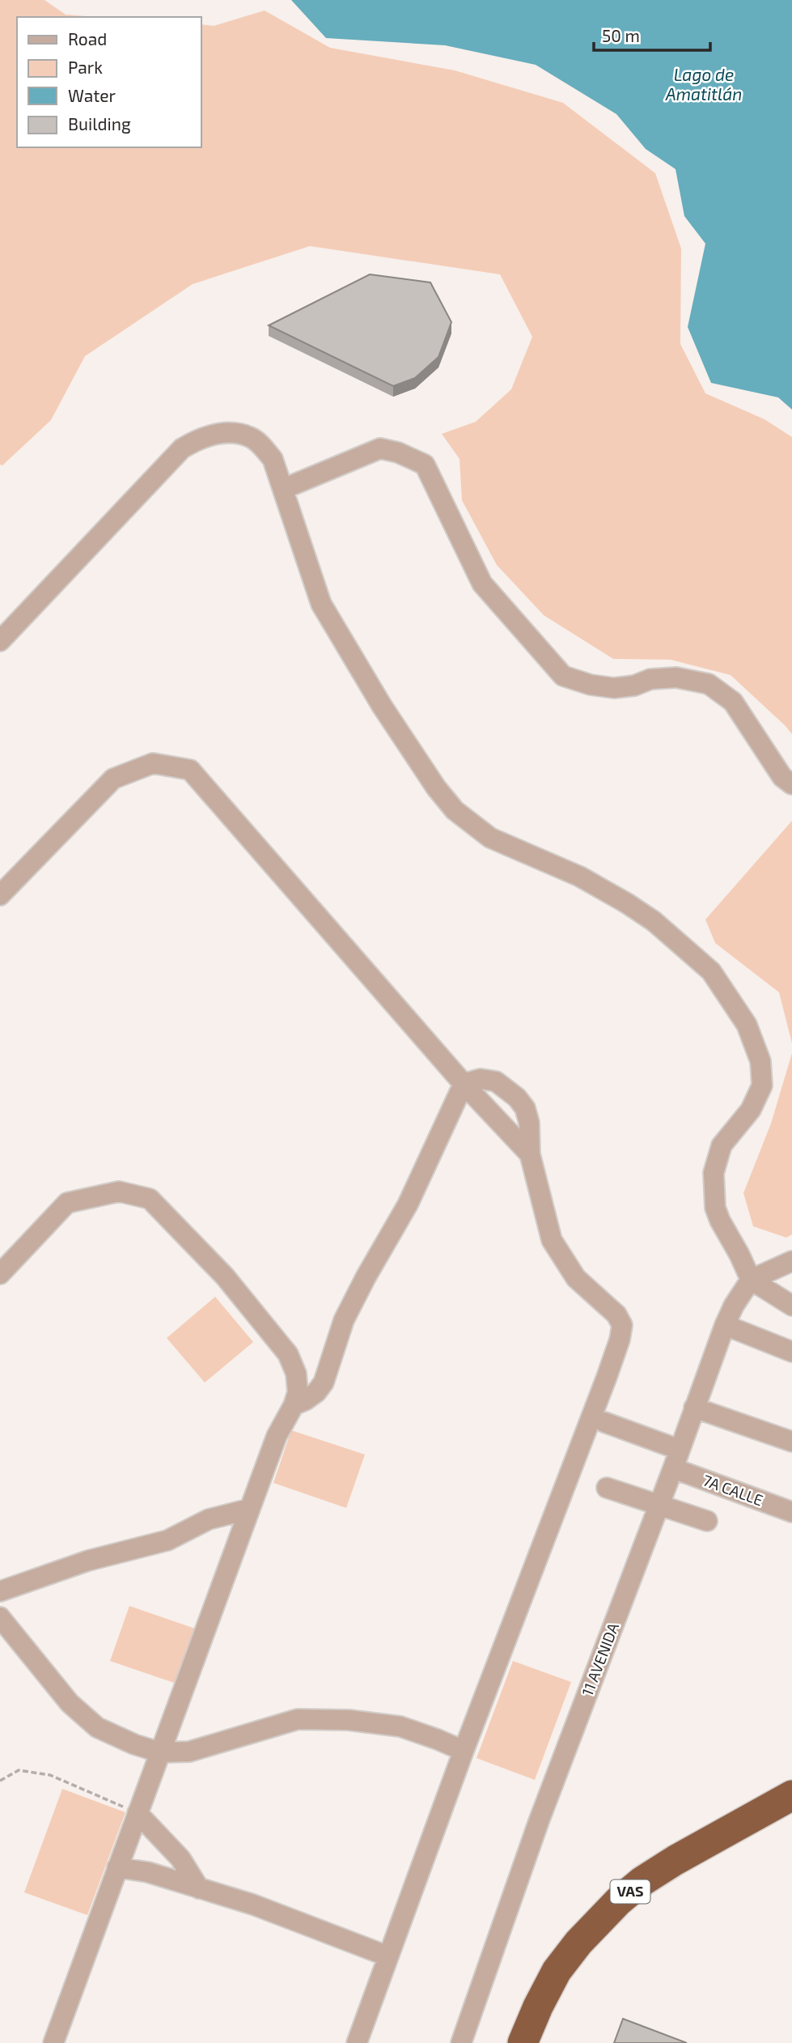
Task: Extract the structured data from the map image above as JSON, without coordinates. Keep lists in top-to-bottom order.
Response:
{
  "streets": {
    "highway": ["VAS"],
    "street": ["7A CALLE", "11 AVENIDA"]
  },
  "crossings": [
    ["7A CALLE", "11 AVENIDA"]
  ],
  "water": ["Lago de Amatitlán"],
  "legend": [
    "Road",
    "Park",
    "Water",
    "Building"
  ],
  "scale_bar": "50 m"
}
